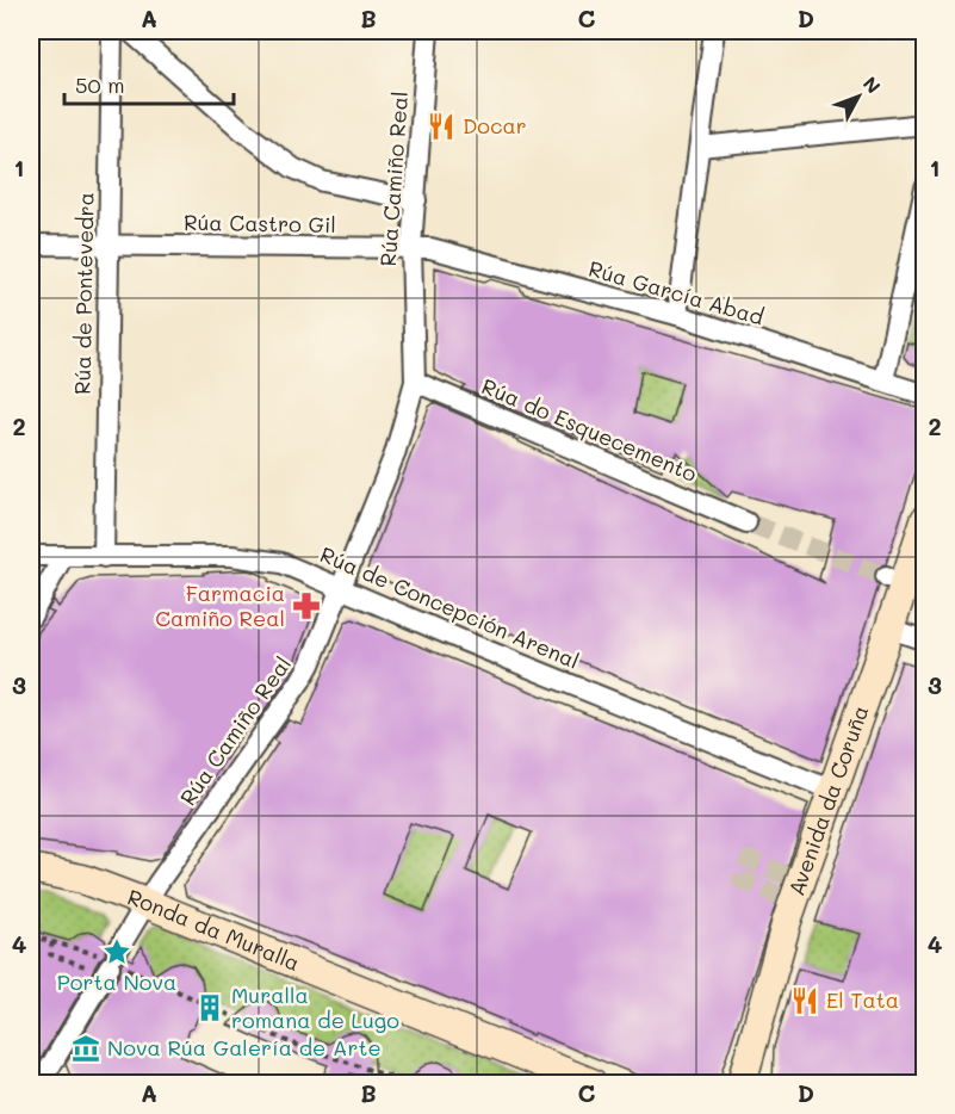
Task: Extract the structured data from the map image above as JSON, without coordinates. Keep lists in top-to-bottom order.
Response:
{
  "streets": {
    "street": [
      "Rúa Camiño Real",
      "Rúa Castro Gil",
      "Rúa de Pontevedra",
      "Rúa García Abad",
      "Rúa do Esquecemento",
      "Rúa de Concepción Arenal",
      "Avenida da Coruña",
      "Ronda da Muralla"
    ]
  },
  "crossings": [
    ["Rúa Camiño Real", "Rúa Castro Gil"],
    ["Rúa Camiño Real", "Rúa García Abad"],
    ["Rúa Camiño Real", "Rúa do Esquecemento"],
    ["Rúa Camiño Real", "Rúa de Concepción Arenal"],
    ["Rúa Camiño Real", "Ronda da Muralla"],
    ["Rúa Castro Gil", "Rúa de Pontevedra"],
    ["Rúa Castro Gil", "Rúa García Abad"],
    ["Rúa de Pontevedra", "Rúa de Concepción Arenal"],
    ["Rúa de Concepción Arenal", "Avenida da Coruña"]
  ],
  "places": {
    "restaurant": ["Docar", "El Tata"],
    "pharmacy": ["Farmacia Camiño Real"],
    "place": ["Porta Nova"],
    "building": ["Muralla romana de Lugo"],
    "museum": ["Nova Rúa Galería de Arte"]
  },
  "scale_bar": "50 m",
  "north": "top right",
  "grid": {
    "columns": [
      "A",
      "B",
      "C",
      "D"
    ],
    "rows": [
      "1",
      "2",
      "3",
      "4"
    ]
  }
}
